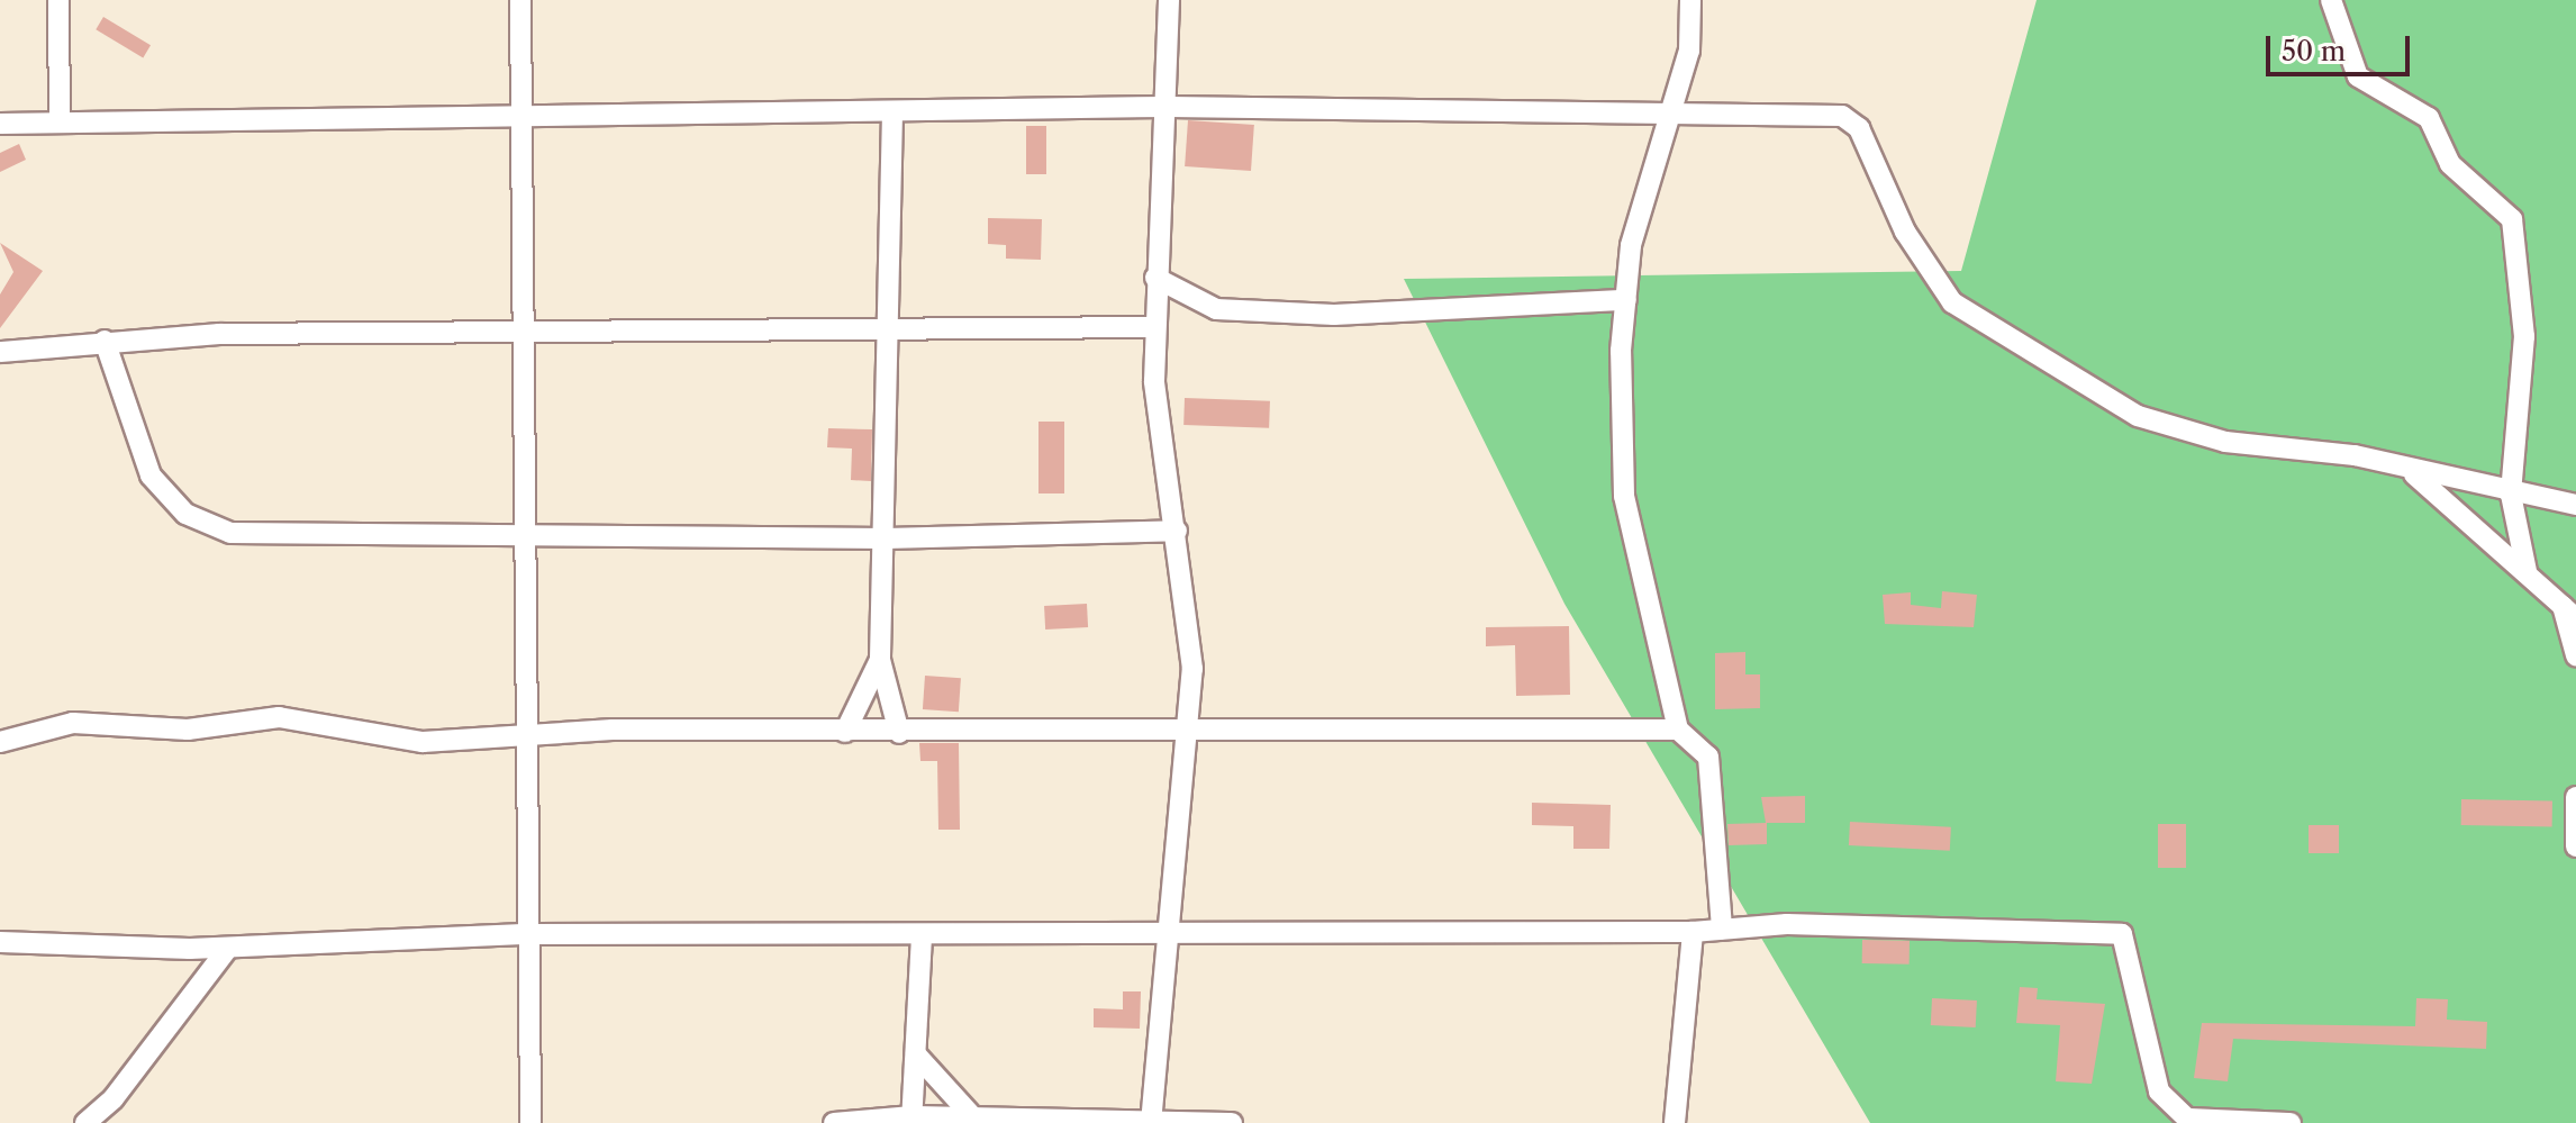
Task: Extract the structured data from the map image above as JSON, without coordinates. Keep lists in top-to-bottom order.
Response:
{
  "scale_bar": "50 m"
}
